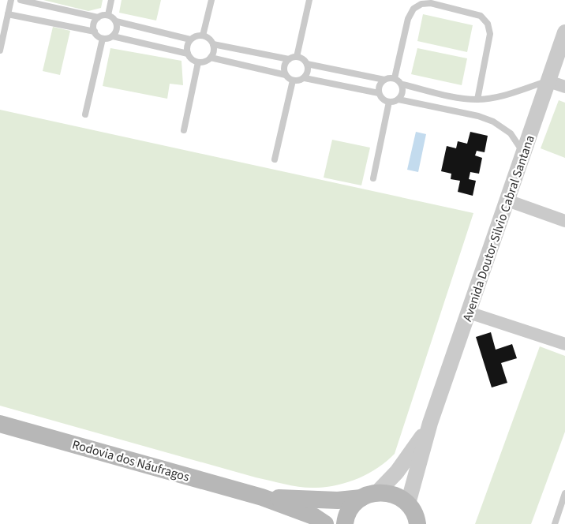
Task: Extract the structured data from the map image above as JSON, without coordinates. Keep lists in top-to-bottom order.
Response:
{
  "streets": {
    "main road": ["Rodovia dos Náufragos"],
    "street": ["Avenida Doutor Silvio Cabral Santana"]
  }
}
